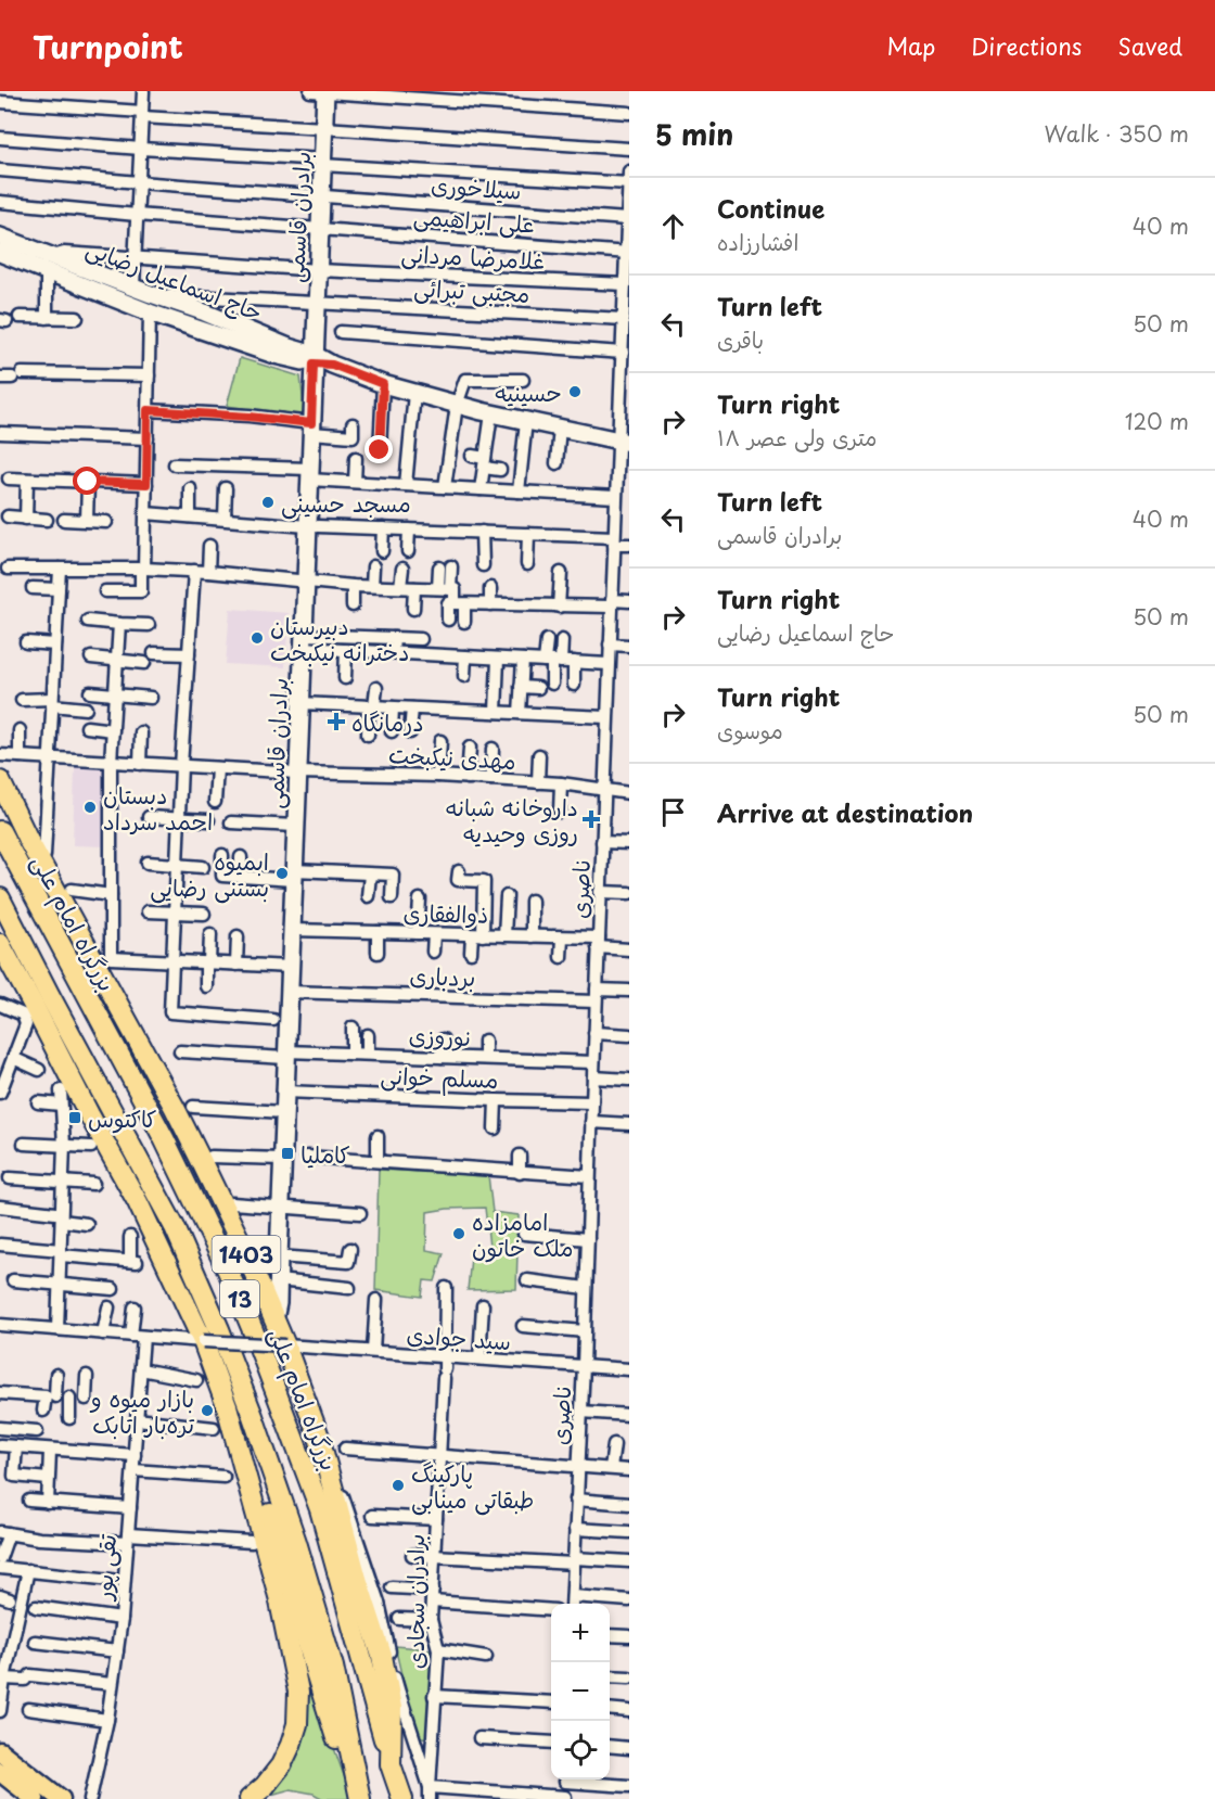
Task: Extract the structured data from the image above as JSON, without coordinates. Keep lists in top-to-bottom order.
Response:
{
  "streets": {
    "highway": ["بزرگراه امام علی", "1403", "13"],
    "main road": ["برادران قاسمی", "حاج اسماعیل رضایی"],
    "street": [
      "سیلاخوری",
      "علی ابراهیمی",
      "غلامرضا مردانی",
      "مجتبی تبرائی",
      "مهدی نیکبخت",
      "ناصری",
      "ذوالفقاری",
      "بردباری",
      "نوروزی",
      "مسلم خوانی",
      "سید جوادی",
      "تقی پور",
      "برادران سجادی"
    ]
  },
  "crossings": [
    ["سیلاخوری", "برادران قاسمی"],
    ["سیلاخوری", "ناصری"],
    ["برادران قاسمی", "علی ابراهیمی"],
    ["برادران قاسمی", "غلامرضا مردانی"],
    ["برادران قاسمی", "حاج اسماعیل رضایی"],
    ["برادران قاسمی", "مجتبی تبرائی"],
    ["برادران قاسمی", "مهدی نیکبخت"],
    ["برادران قاسمی", "ذوالفقاری"],
    ["برادران قاسمی", "بردباری"],
    ["برادران قاسمی", "نوروزی"],
    ["برادران قاسمی", "مسلم خوانی"],
    ["برادران قاسمی", "1403"],
    ["علی ابراهیمی", "ناصری"],
    ["غلامرضا مردانی", "ناصری"],
    ["حاج اسماعیل رضایی", "مجتبی تبرائی"],
    ["حاج اسماعیل رضایی", "ناصری"],
    ["مجتبی تبرائی", "ناصری"],
    ["مهدی نیکبخت", "ناصری"],
    ["ناصری", "ذوالفقاری"],
    ["ناصری", "بردباری"],
    ["ناصری", "نوروزی"],
    ["ناصری", "مسلم خوانی"],
    ["ناصری", "سید جوادی"],
    ["بزرگراه امام علی", "1403"],
    ["1403", "سید جوادی"],
    ["سید جوادی", "تقی پور"],
    ["سید جوادی", "برادران سجادی"]
  ],
  "places": {
    "other": [
      "حسینیه",
      "مسجد حسینی",
      "دبیرستان دخترانه نیکبخت",
      "دبستان احمد سرداد",
      "ابمیوه بستنی رضایی",
      "امامزاده ملک خاتون",
      "بازار میوه و تره‌بار اتابک",
      "پارکینگ طبقاتی مینابی"
    ],
    "health": ["درمانگاه", "داروخانه شبانه روزی وحیدیه"],
    "transit": ["کاکتوس", "کاملیا"]
  },
  "page": {
    "header": "Turnpoint",
    "nav": ["Map", "Directions", "Saved"],
    "heading": ["5 min", "Walk · 350 m"],
    "list": [
      ["Continue", "افشارزاده", "40 m"],
      ["Turn left", "باقری", "50 m"],
      ["Turn right", "۱۸ متری ولی عصر", "120 m"],
      ["Turn left", "برادران قاسمی", "40 m"],
      ["Turn right", "حاج اسماعیل رضایی", "50 m"],
      ["Turn right", "موسوی", "50 m"],
      "Arrive at destination"
    ],
    "map_buttons": ["+", "−"]
  }
}
